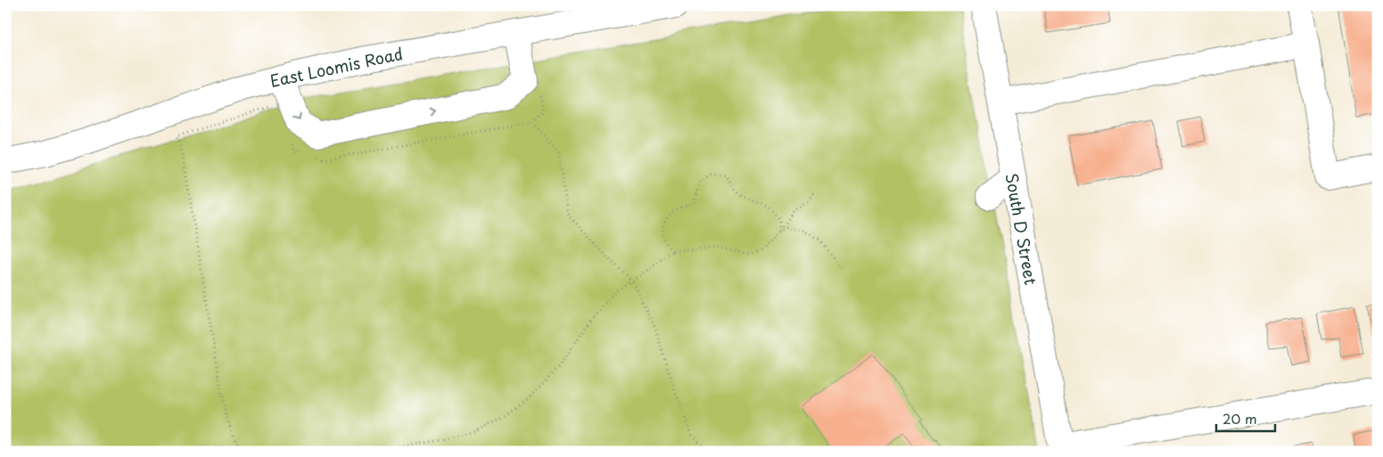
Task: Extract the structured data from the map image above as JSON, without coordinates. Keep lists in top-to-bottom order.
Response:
{
  "streets": {
    "street": ["East Loomis Road", "South D Street"]
  },
  "scale_bar": "20 m"
}
